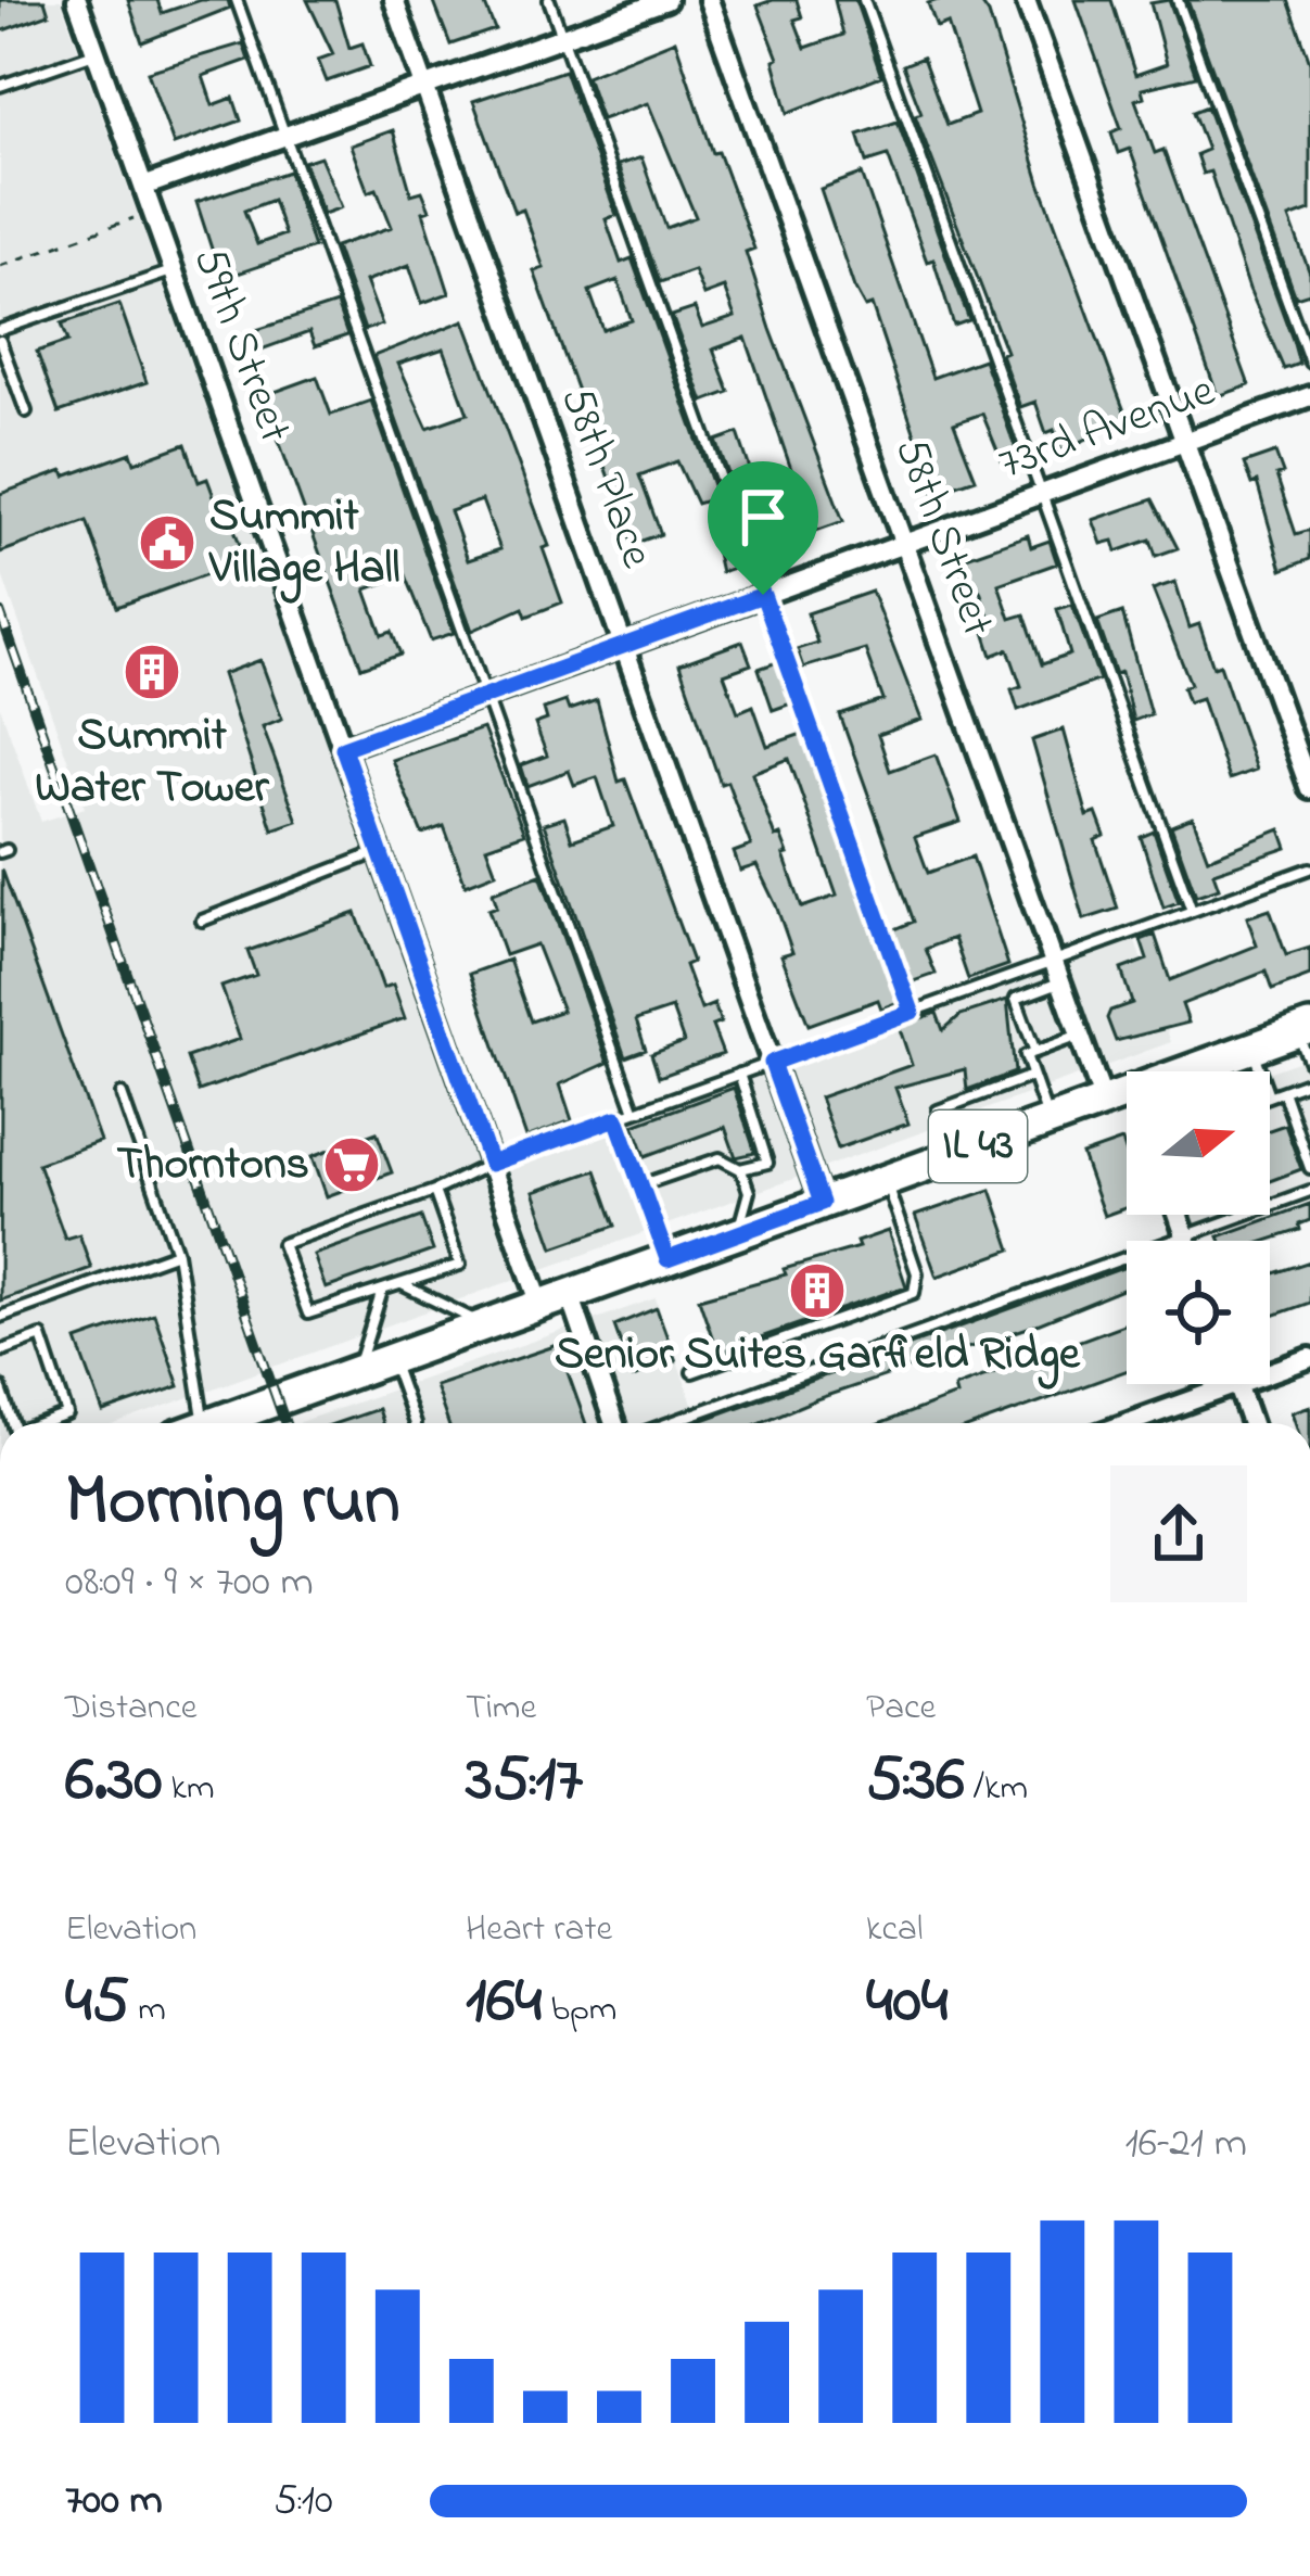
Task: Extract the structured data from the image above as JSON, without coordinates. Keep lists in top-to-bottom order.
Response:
{
  "streets": {
    "main road": ["IL 43"],
    "street": [
      "59th Street",
      "73rd Avenue",
      "58th Place",
      "58th Street"
    ]
  },
  "crossings": [
    ["59th Street", "73rd Avenue"],
    ["59th Street", "IL 43"],
    ["73rd Avenue", "58th Place"],
    ["73rd Avenue", "58th Street"],
    ["58th Place", "IL 43"],
    ["58th Street", "IL 43"]
  ],
  "places": {
    "public building": ["Summit Village Hall"],
    "building": ["Summit Water Tower", "Senior Suites Garfield Ridge"],
    "supermarket": ["Thorntons"]
  },
  "north": "right",
  "page": {
    "heading": ["Morning run", "08:09 · 9 × 700 m"],
    "stats": [
      ["Distance", "6.30 km"],
      ["Time", "35:17"],
      ["Pace", "5:36 /km"],
      ["Elevation", "45 m"],
      ["Heart rate", "164 bpm"],
      ["kcal", "404"]
    ],
    "chart": ["Elevation", "16–21 m"],
    "list": [
      {
        "name": "700 m",
        "note": "5:10"
      }
    ]
  }
}
